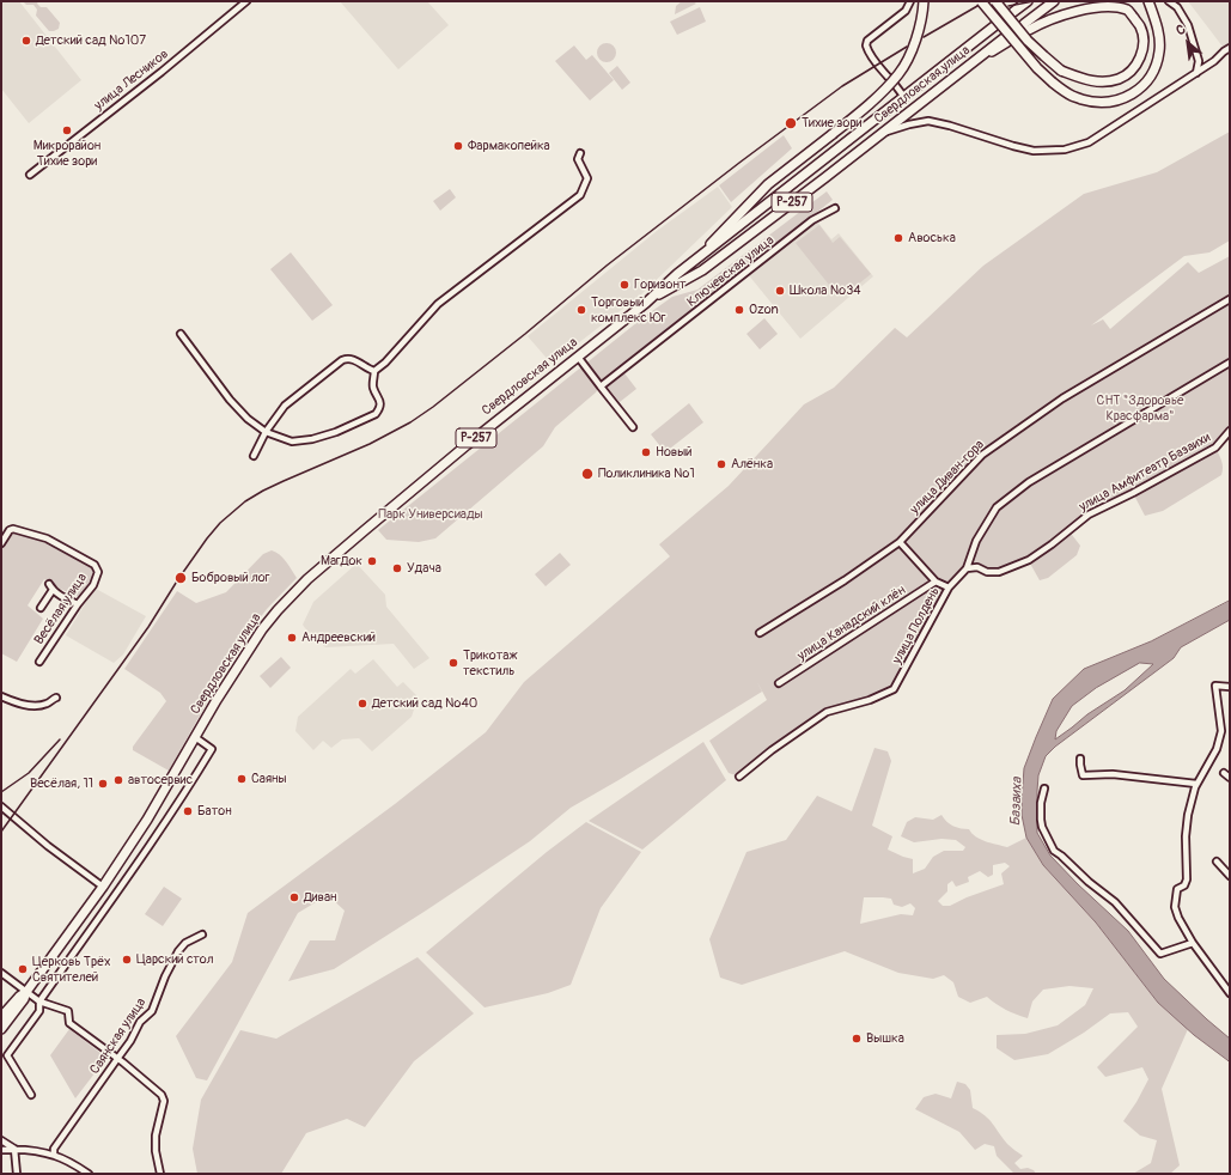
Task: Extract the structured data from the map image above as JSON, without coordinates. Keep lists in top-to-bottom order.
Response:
{
  "streets": {
    "main road": ["Свердловская улица", "Р-257"],
    "street": [
      "улица Лесников",
      "Ключевская улица",
      "улица Амфитеатр Базаихи",
      "улица Диван-гора",
      "Весёлая улица",
      "улица Канадский клён",
      "улица Полдень",
      "Саянская улица"
    ]
  },
  "crossings": [
    ["улица Амфитеатр Базаихи", "улица Полдень"]
  ],
  "water": ["Базаиха"],
  "parks": ["СНТ \"Здоровье Красфарма\"", "Парк Универсиады"],
  "places": [
    "Детский сад №107",
    "Тихие зори",
    "Микрорайон Тихие зори",
    "Фармакопейка",
    "Авоська",
    "Горизонт",
    "Школа №34",
    "Торговый комплекс Юг",
    "Ozon",
    "Новый",
    "Алёнка",
    "Поликлиника №1",
    "МагДок",
    "Удача",
    "Бобровый лог",
    "Андреевский",
    "Трикотаж текстиль",
    "Детский сад №40",
    "Саяны",
    "автосервис",
    "Весёлая, 11",
    "Батон",
    "Диван",
    "Царский стол",
    "Церковь Трёх Святителей",
    "Вышка"
  ],
  "north": "top left"
}
